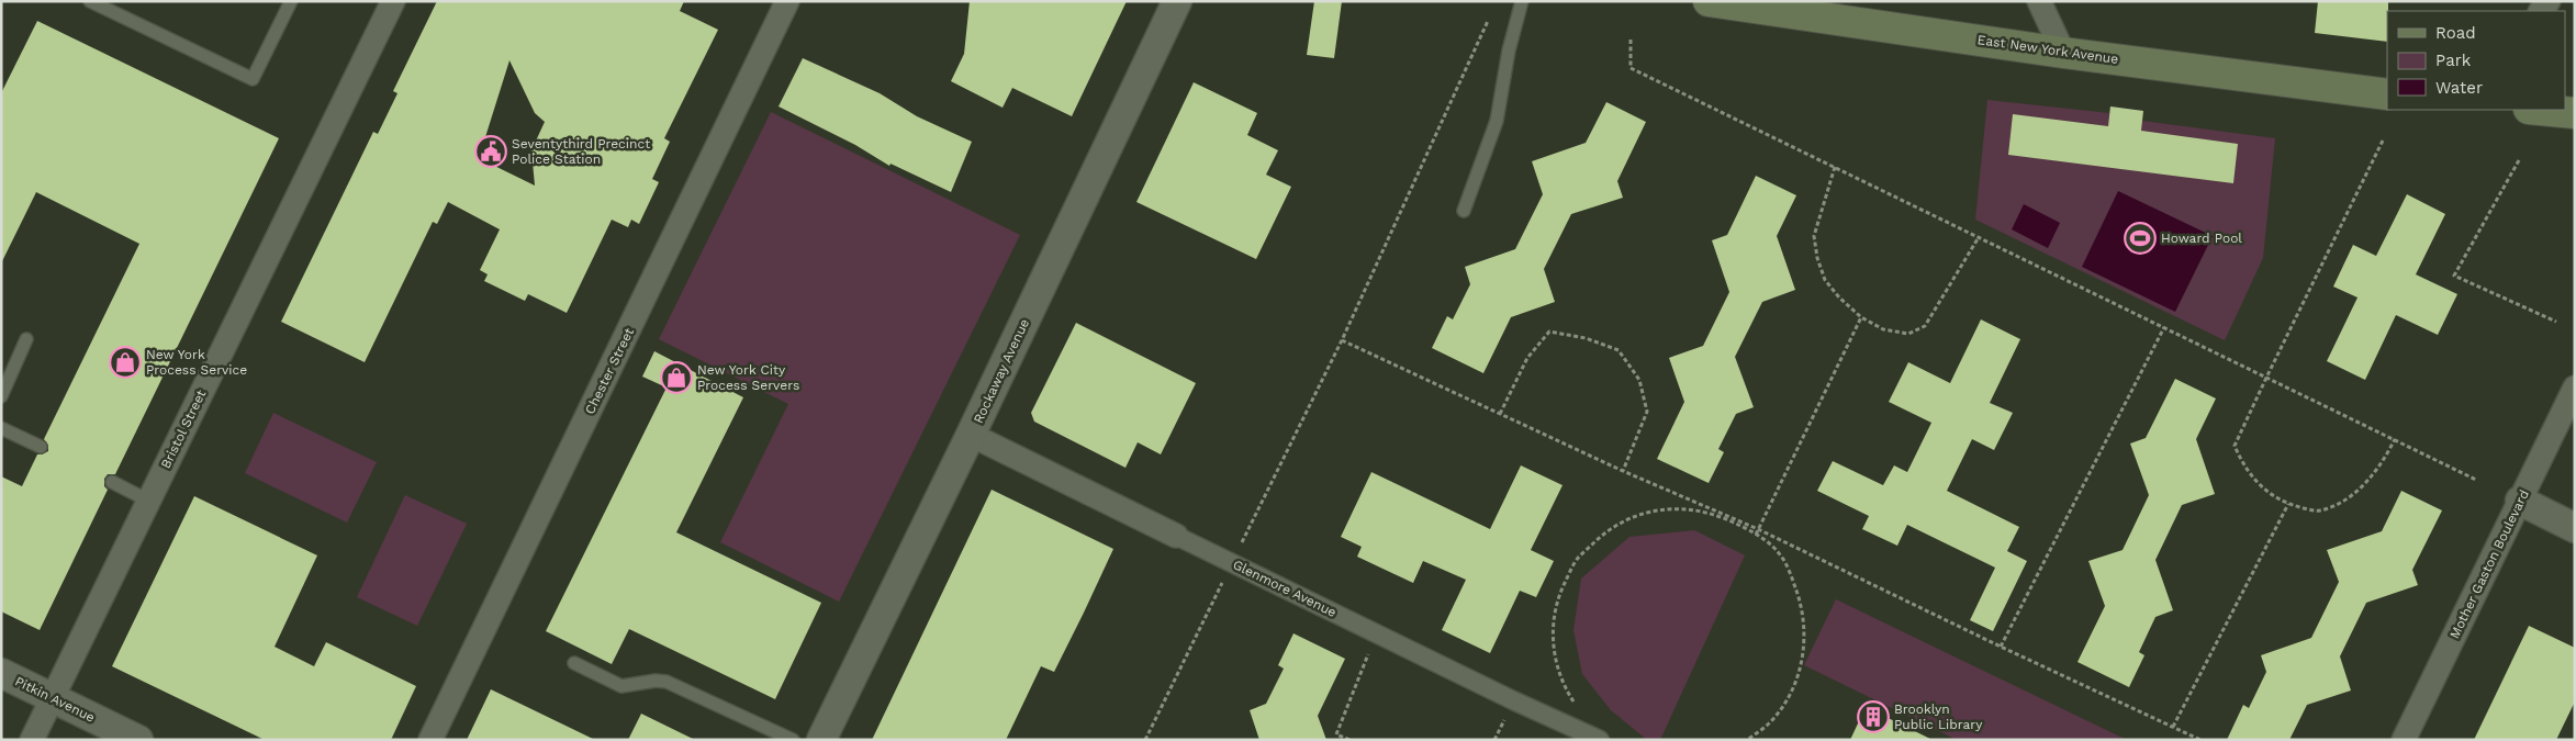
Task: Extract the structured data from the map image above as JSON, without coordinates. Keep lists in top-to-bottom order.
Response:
{
  "streets": {
    "main road": ["East New York Avenue"],
    "street": [
      "Chester Street",
      "Rockaway Avenue",
      "Bristol Street",
      "Mother Gaston Boulevard",
      "Glenmore Avenue",
      "Pitkin Avenue"
    ]
  },
  "crossings": [
    ["Rockaway Avenue", "Glenmore Avenue"],
    ["Bristol Street", "Pitkin Avenue"]
  ],
  "places": {
    "public building": ["Seventythird Precinct Police Station"],
    "sports": ["Howard Pool"],
    "shop": ["New York Process Service", "New York City Process Servers"],
    "building": ["Brooklyn Public Library"]
  },
  "legend": ["Road", "Park", "Water"]
}
